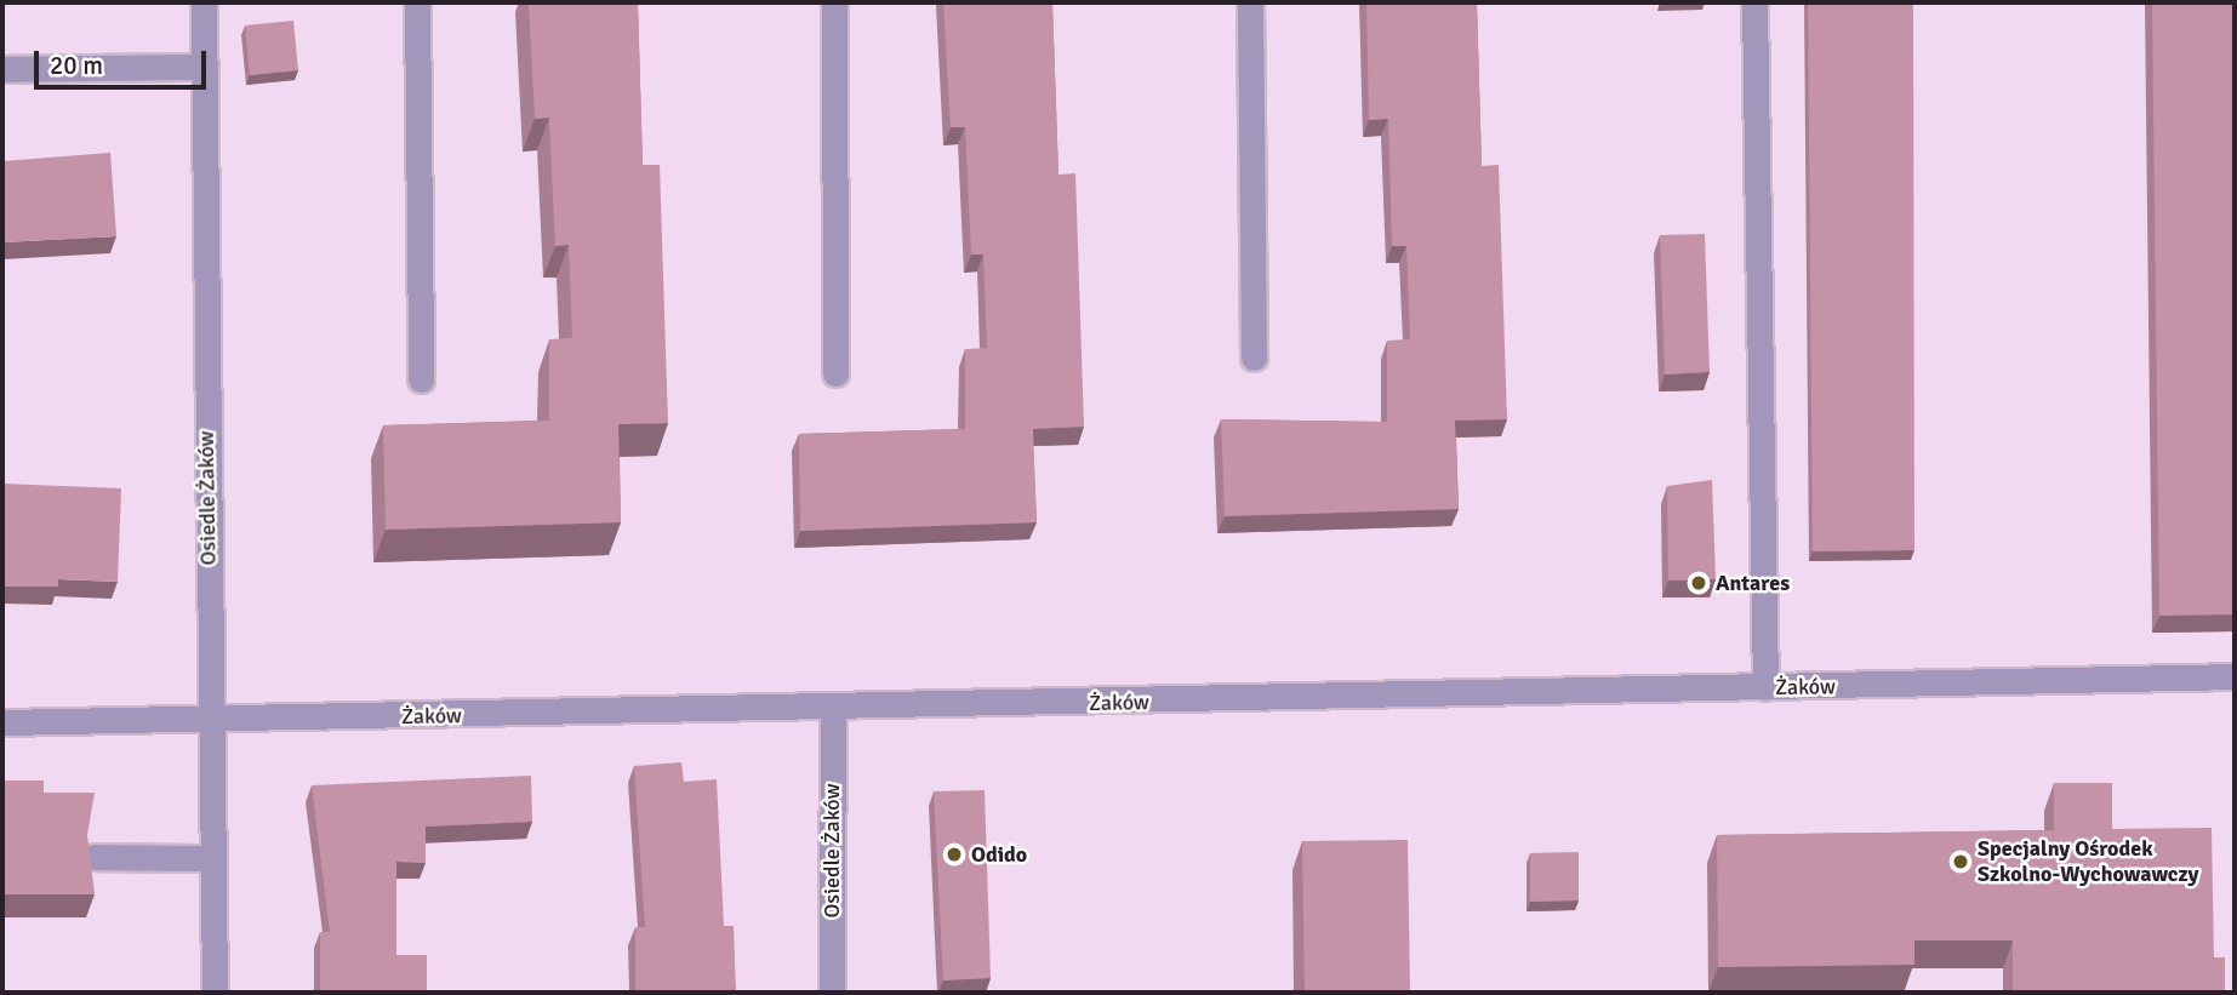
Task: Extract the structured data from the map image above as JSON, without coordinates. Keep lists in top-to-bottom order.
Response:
{
  "streets": {
    "street": ["Osiedle Żaków", "Żaków"]
  },
  "crossings": [
    ["Osiedle Żaków", "Żaków"]
  ],
  "places": ["Antares", "Odido", "Specjalny Ośrodek Szkolno-Wychowawczy"],
  "scale_bar": "20 m"
}
